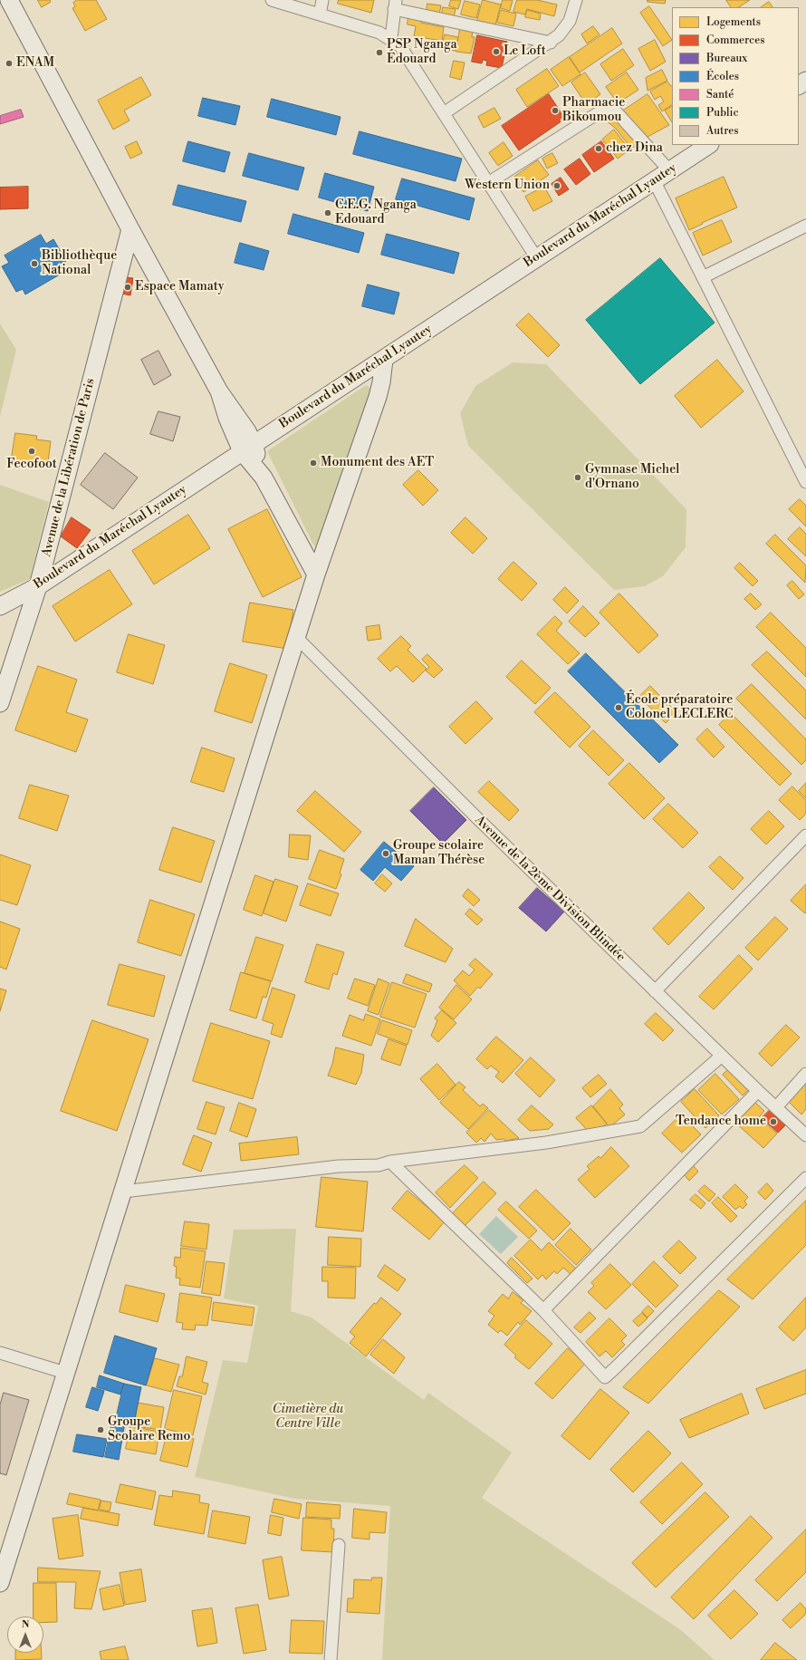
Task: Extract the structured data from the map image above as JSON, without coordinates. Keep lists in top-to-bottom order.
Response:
{
  "streets": {
    "main road": ["Boulevard du Maréchal Lyautey", "Avenue de la Libération de Paris"],
    "street": ["Avenue de la 2ème Division Blindée"]
  },
  "crossings": [
    ["Boulevard du Maréchal Lyautey", "Avenue de la Libération de Paris"]
  ],
  "parks": ["Cimetière du Centre Ville"],
  "places": [
    "Le Loft",
    "PSP Nganga Édouard",
    "ENAM",
    "Pharmacie Bikoumou",
    "chez Dina",
    "Western Union",
    "C.E.G. Nganga Edouard",
    "Bibliothèque National",
    "Espace Mamaty",
    "Fecofoot",
    "Monument des AET",
    "Gymnase Michel d'Ornano",
    "École préparatoire Colonel LECLERC",
    "Groupe scolaire Maman Thérèse",
    "Tendance home",
    "Groupe Scolaire Remo"
  ],
  "legend": [
    "Logements",
    "Commerces",
    "Bureaux",
    "Écoles",
    "Santé",
    "Public",
    "Autres"
  ],
  "north": "top"
}
